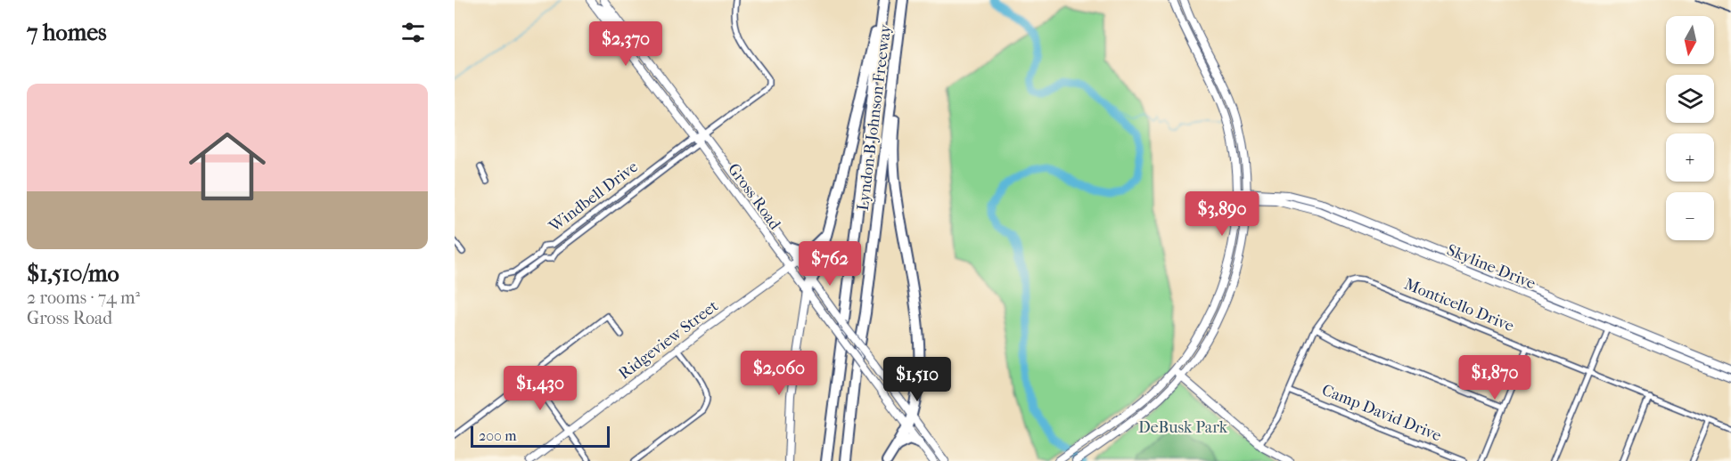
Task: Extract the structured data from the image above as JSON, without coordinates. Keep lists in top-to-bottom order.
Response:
{
  "streets": {
    "highway": ["Lyndon B Johnson Freeway"],
    "main road": ["Gross Road", "Skyline Drive", "Ridgeview Street"],
    "street": ["Windbell Drive", "Monticello Drive", "Camp David Drive"]
  },
  "crossings": [
    ["Windbell Drive", "Gross Road"],
    ["Gross Road", "Ridgeview Street"],
    ["Monticello Drive", "Camp David Drive"]
  ],
  "parks": ["DeBusk Park"],
  "scale_bar": "200 m",
  "north": "bottom",
  "page": {
    "heading": "7 homes",
    "map_buttons": ["+", "−"],
    "price": [
      "$2,370",
      "$3,890",
      "$762",
      "$2,060",
      "$1,870",
      "$1,510",
      "$1,430"
    ],
    "list": [
      {
        "name": "$1,510/mo",
        "note": "2 rooms · 74 m² · Gross Road"
      }
    ],
    "scale": "200 m"
  }
}
